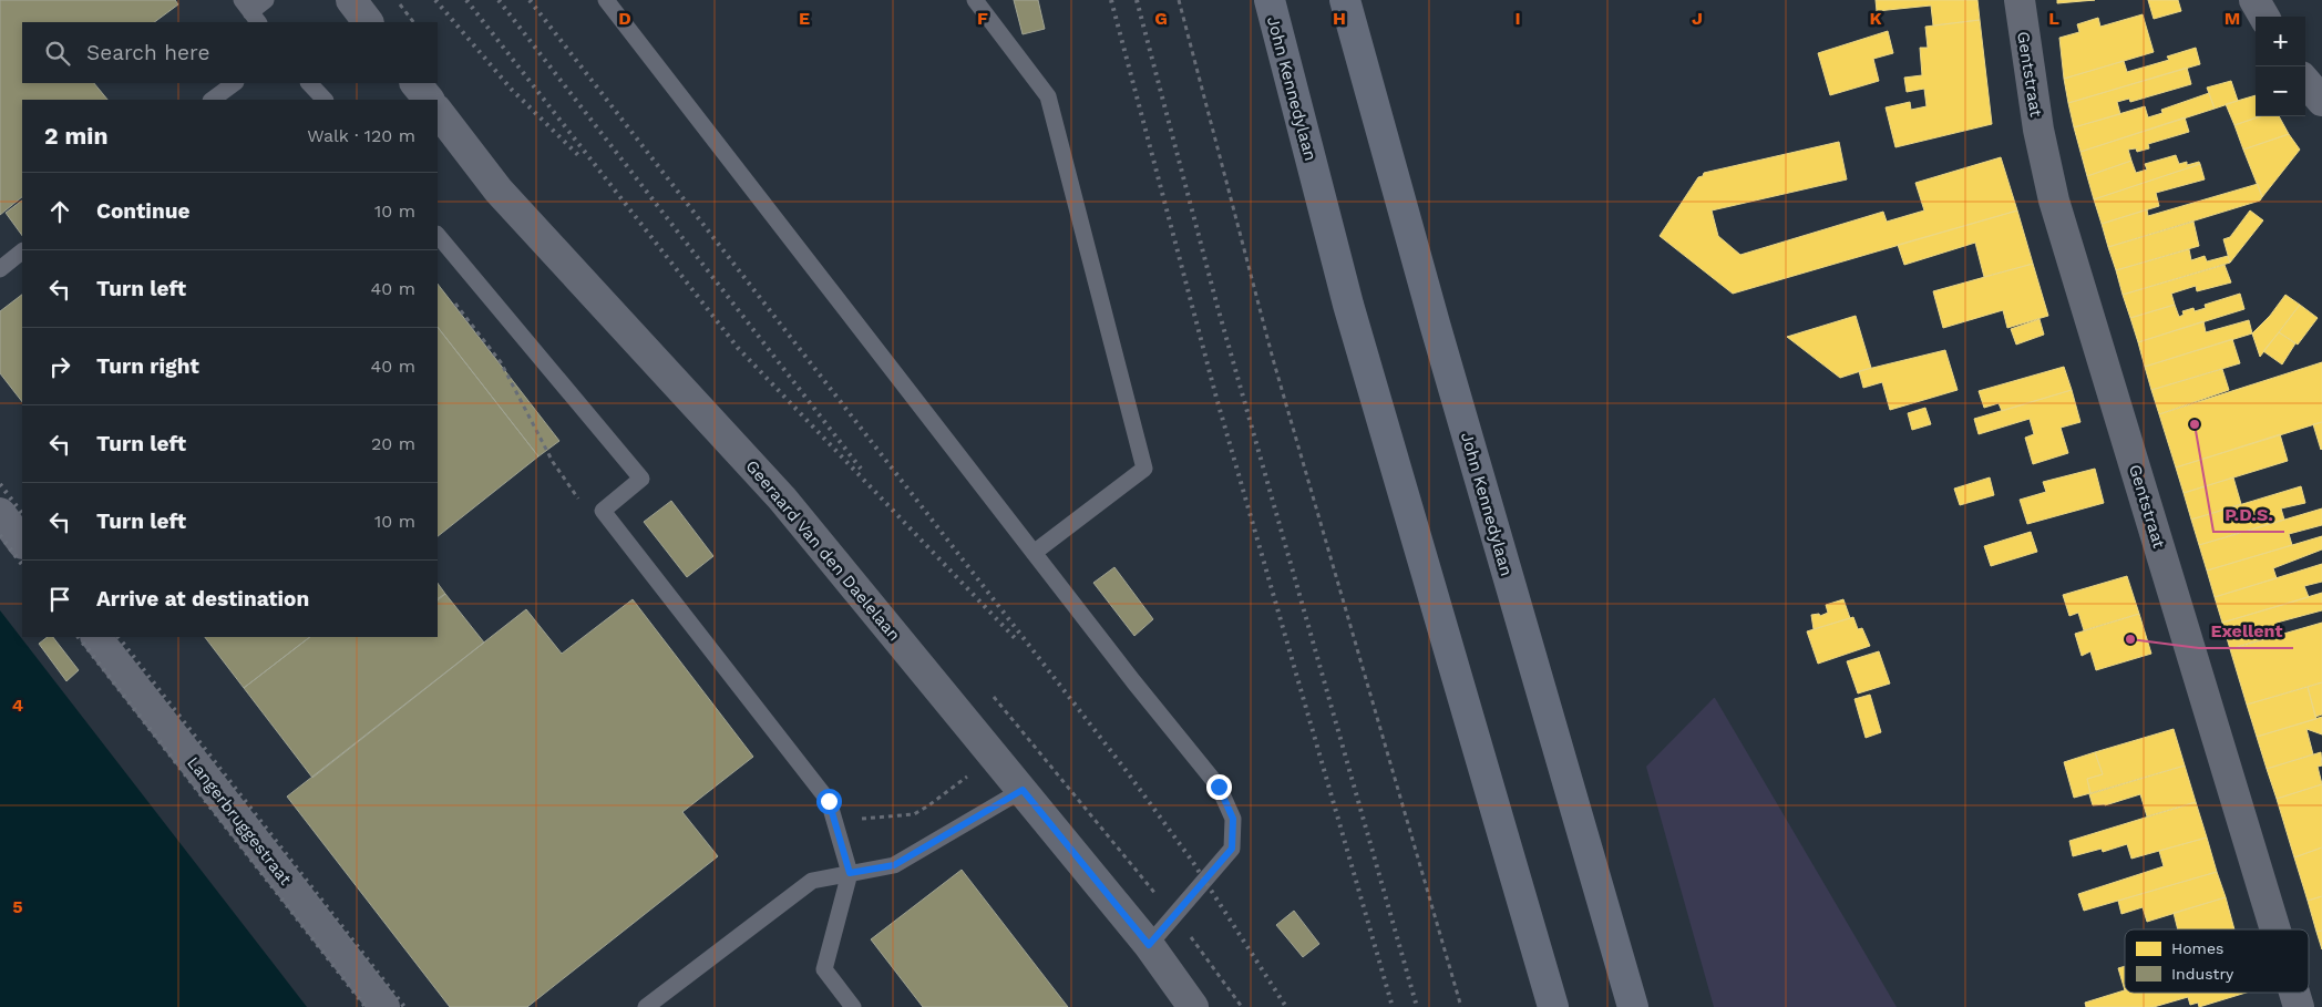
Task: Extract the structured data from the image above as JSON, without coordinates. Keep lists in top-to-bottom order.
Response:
{
  "streets": {
    "highway": ["John Kennedylaan"],
    "street": ["Gentstraat", "Geeraard Van den Daelelaan", "Langerbruggestraat"]
  },
  "places": ["P.D.S.", "Exellent"],
  "legend": ["Homes", "Industry"],
  "page": {
    "map_buttons": ["+", "−"],
    "search": "Search here",
    "heading": ["2 min", "Walk · 120 m"],
    "list": [
      ["Continue", "10 m"],
      ["Turn left", "40 m"],
      ["Turn right", "40 m"],
      ["Turn left", "20 m"],
      ["Turn left", "10 m"],
      "Arrive at destination"
    ]
  },
  "grid": {
    "columns": [
      "D",
      "E",
      "F",
      "G",
      "H",
      "I",
      "J",
      "K",
      "L",
      "M"
    ],
    "rows": ["4", "5"]
  }
}
